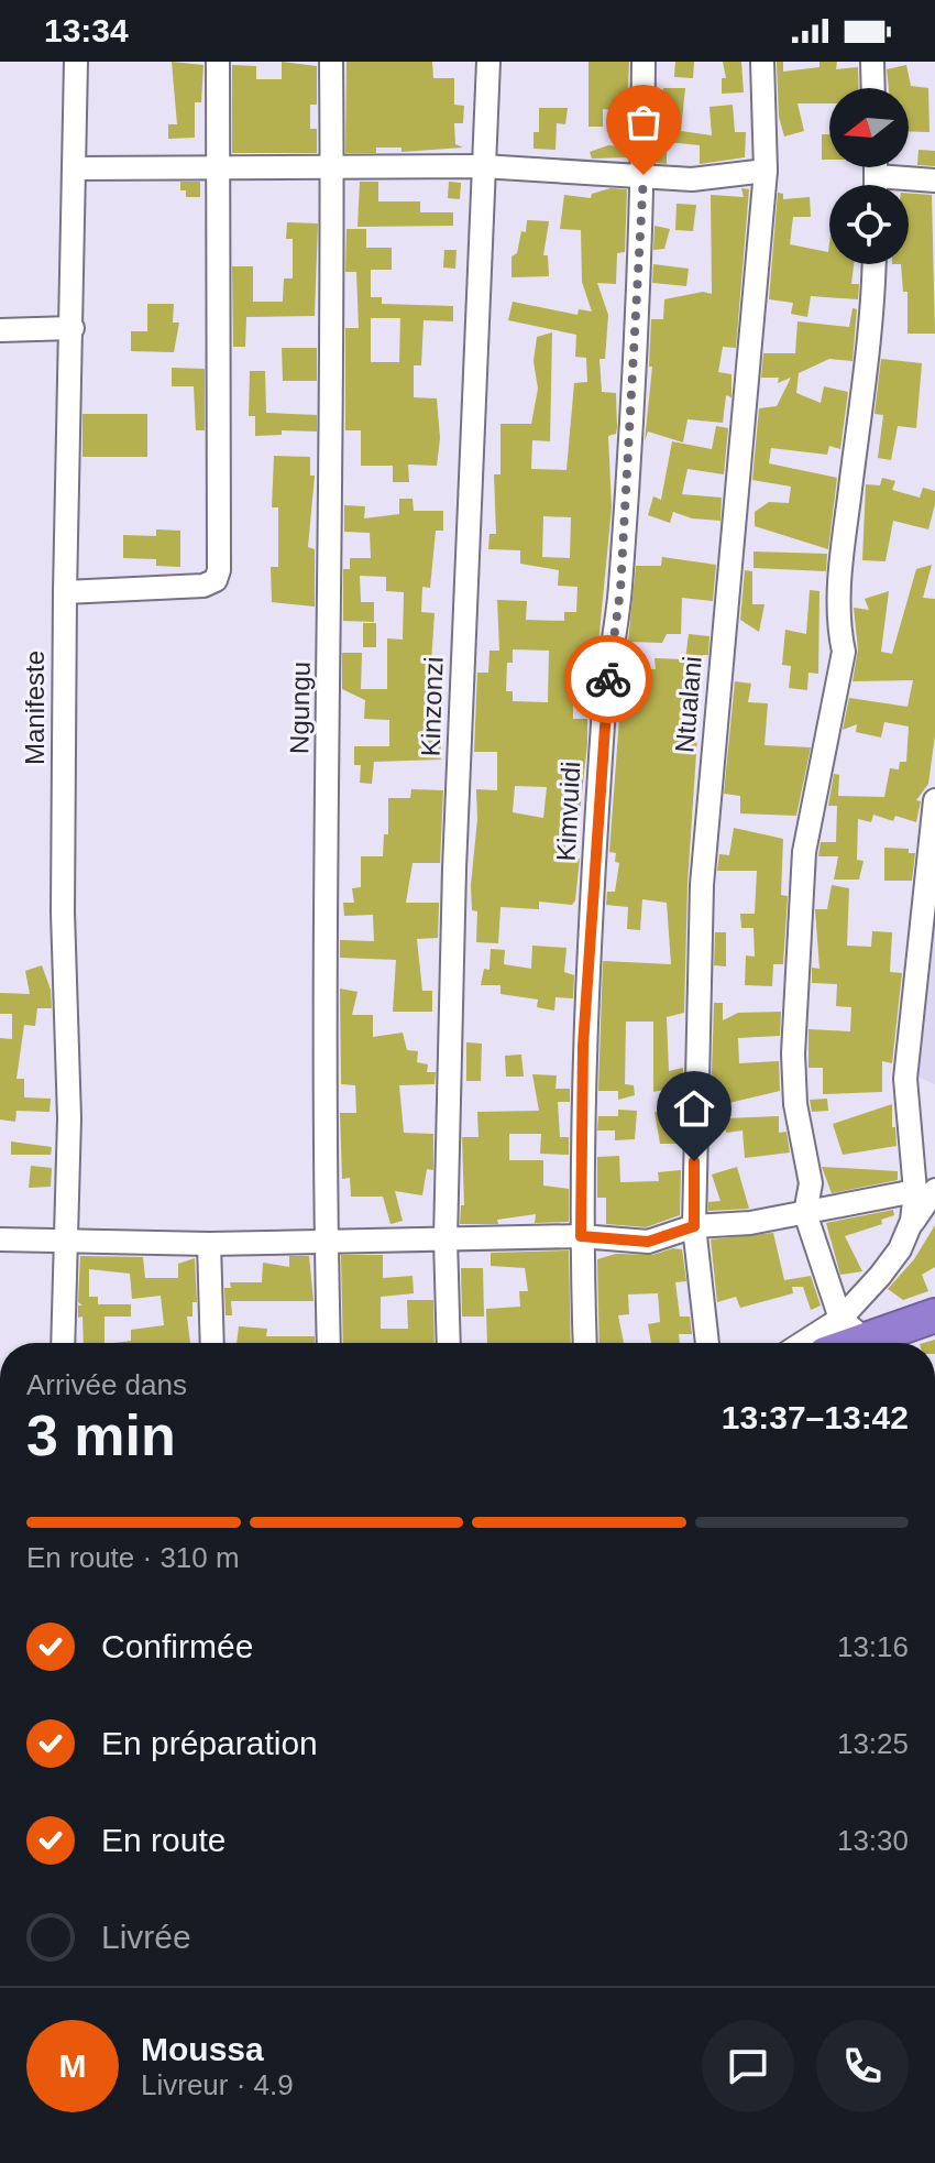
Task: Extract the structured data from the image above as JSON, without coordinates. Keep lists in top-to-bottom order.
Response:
{
  "streets": {
    "street": [
      "Ntualani",
      "Kinzonzi",
      "Manifeste",
      "Ngungu",
      "Kimvuidi"
    ]
  },
  "north": "left",
  "page": {
    "status": "13:34",
    "heading": ["3 min", "Arrivée dans", "13:37–13:42"],
    "panel": ["Moussa", "Livreur · 4.9"],
    "bar": "En route · 310 m",
    "list": [
      ["Confirmée", "13:16"],
      ["En préparation", "13:25"],
      ["En route", "13:30"],
      "Livrée"
    ],
    "round": "M"
  }
}
